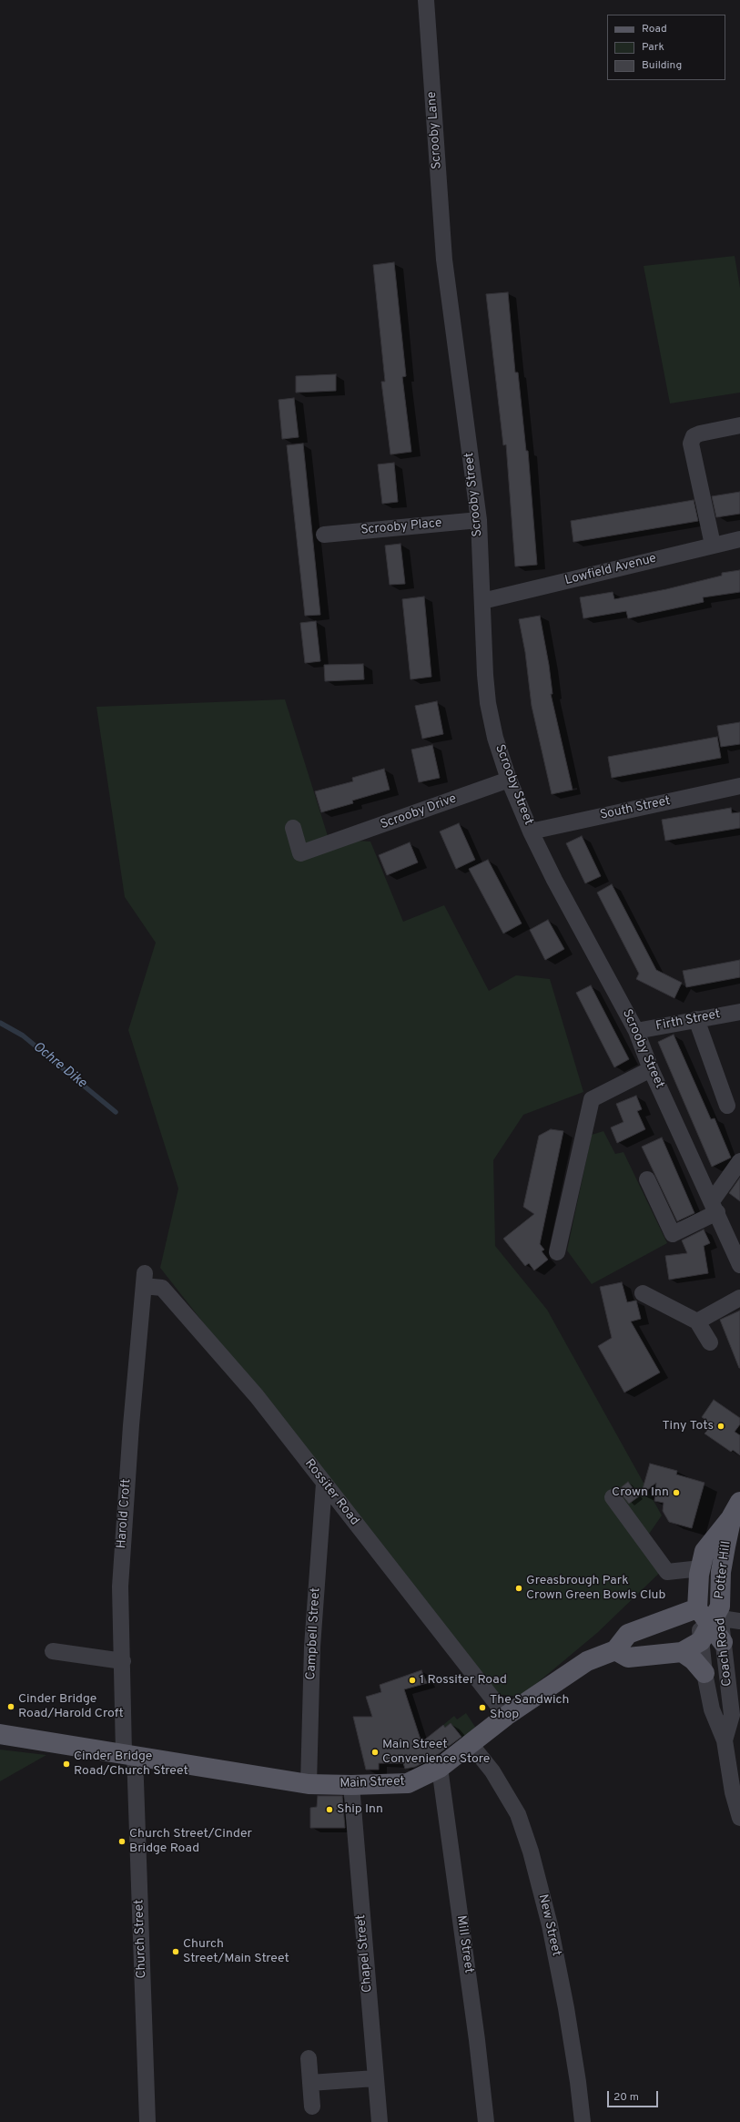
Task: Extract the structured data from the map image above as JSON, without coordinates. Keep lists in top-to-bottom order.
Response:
{
  "streets": {
    "main road": ["Potter Hill", "Main Street"],
    "street": [
      "Scrooby Lane",
      "Scrooby Street",
      "Scrooby Place",
      "Lowfield Avenue",
      "South Street",
      "Scrooby Drive",
      "Firth Street",
      "Rossiter Road",
      "Harold Croft",
      "Campbell Street",
      "Coach Road",
      "New Street",
      "Church Street",
      "Mill Street",
      "Chapel Street"
    ]
  },
  "crossings": [
    ["Scrooby Lane", "Scrooby Street"],
    ["Scrooby Street", "Scrooby Place"],
    ["Scrooby Street", "Lowfield Avenue"],
    ["Scrooby Street", "South Street"],
    ["Scrooby Street", "Scrooby Drive"],
    ["Scrooby Street", "Firth Street"],
    ["Rossiter Road", "Harold Croft"],
    ["Rossiter Road", "Campbell Street"],
    ["Rossiter Road", "Main Street"],
    ["Harold Croft", "Main Street"],
    ["Harold Croft", "Church Street"],
    ["Potter Hill", "Coach Road"],
    ["Campbell Street", "Main Street"],
    ["Main Street", "New Street"],
    ["Main Street", "Church Street"],
    ["Main Street", "Mill Street"],
    ["Main Street", "Chapel Street"]
  ],
  "water": ["Ochre Dike"],
  "places": [
    "Tiny Tots",
    "Crown Inn",
    "Greasbrough Park Crown Green Bowls Club",
    "1 Rossiter Road",
    "Cinder Bridge Road/Harold Croft",
    "The Sandwich Shop",
    "Main Street Convenience Store",
    "Cinder Bridge Road/Church Street",
    "Ship Inn",
    "Church Street/Cinder Bridge Road",
    "Church Street/Main Street"
  ],
  "legend": ["Road", "Park", "Building"],
  "scale_bar": "20 m"
}
